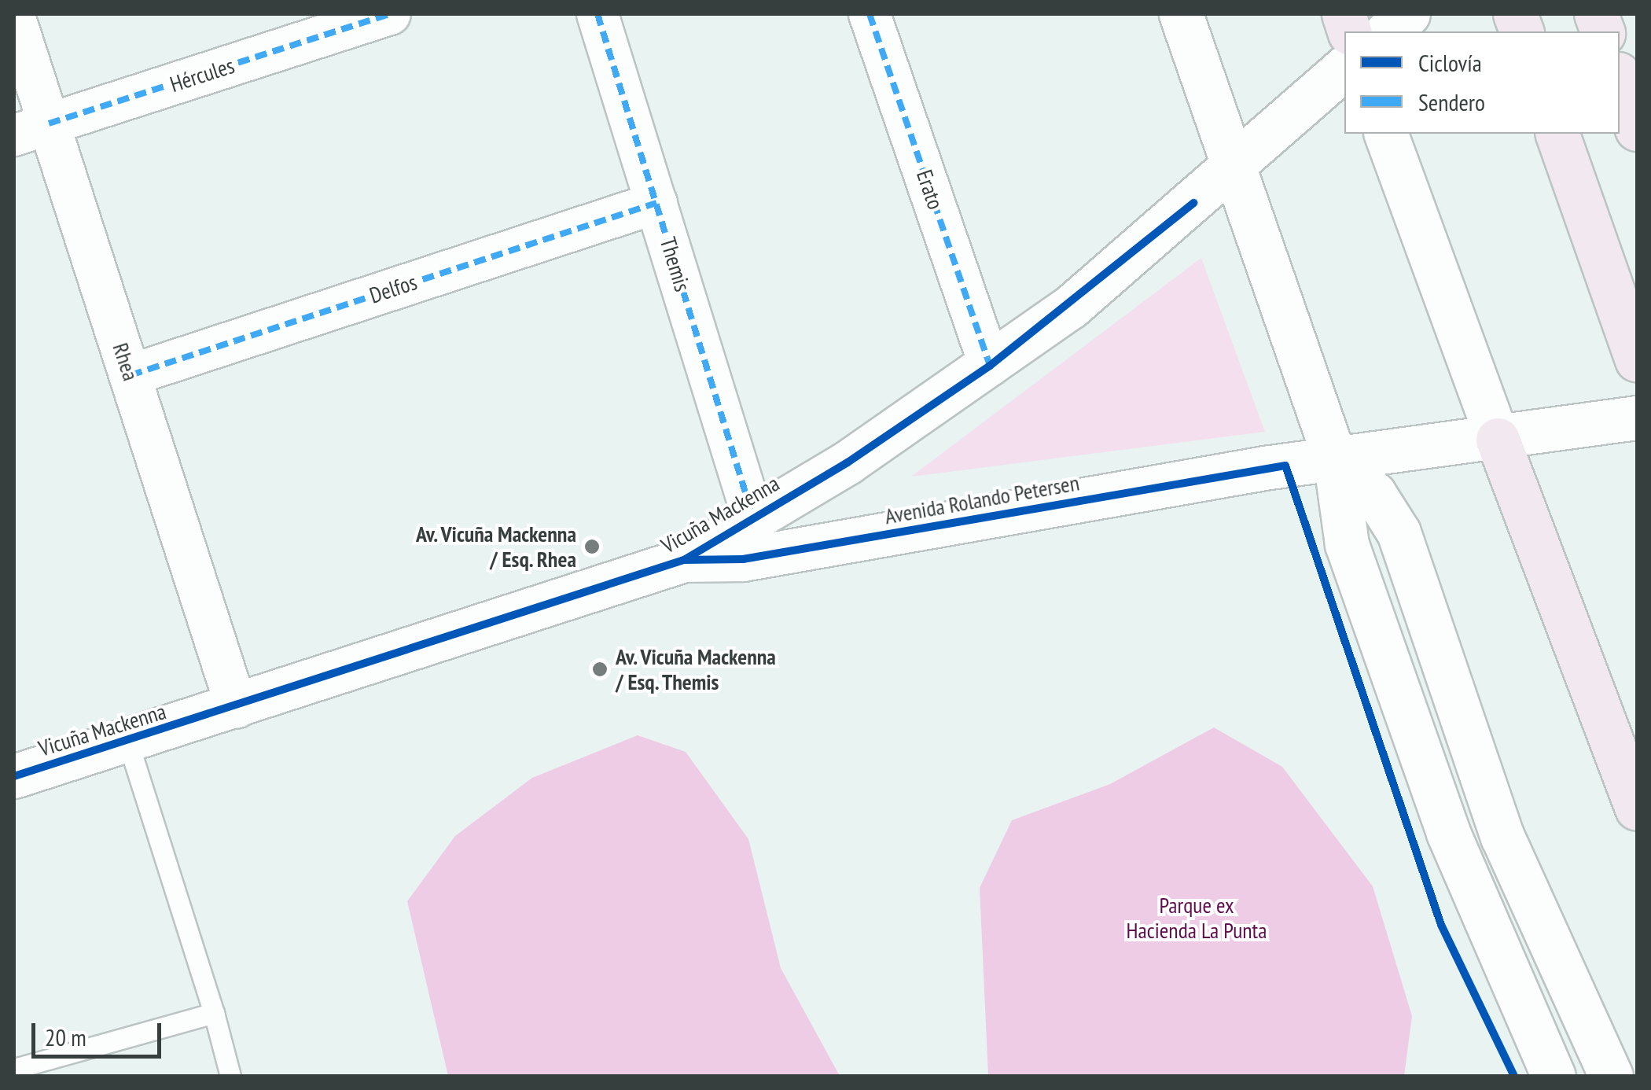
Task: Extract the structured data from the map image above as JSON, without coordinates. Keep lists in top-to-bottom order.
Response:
{
  "streets": {
    "main road": ["Avenida Rolando Petersen", "Vicuña Mackenna"],
    "street": [
      "Hércules",
      "Erato",
      "Themis",
      "Delfos",
      "Rhea"
    ]
  },
  "crossings": [
    ["Hércules", "Rhea"],
    ["Erato", "Vicuña Mackenna"],
    ["Themis", "Delfos"],
    ["Themis", "Vicuña Mackenna"],
    ["Delfos", "Rhea"],
    ["Rhea", "Vicuña Mackenna"],
    ["Avenida Rolando Petersen", "Vicuña Mackenna"]
  ],
  "parks": ["Parque ex Hacienda La Punta"],
  "places": ["Av. Vicuña Mackenna / Esq. Rhea", "Av. Vicuña Mackenna / Esq. Themis"],
  "legend": ["Ciclovía", "Sendero"],
  "scale_bar": "20 m"
}
